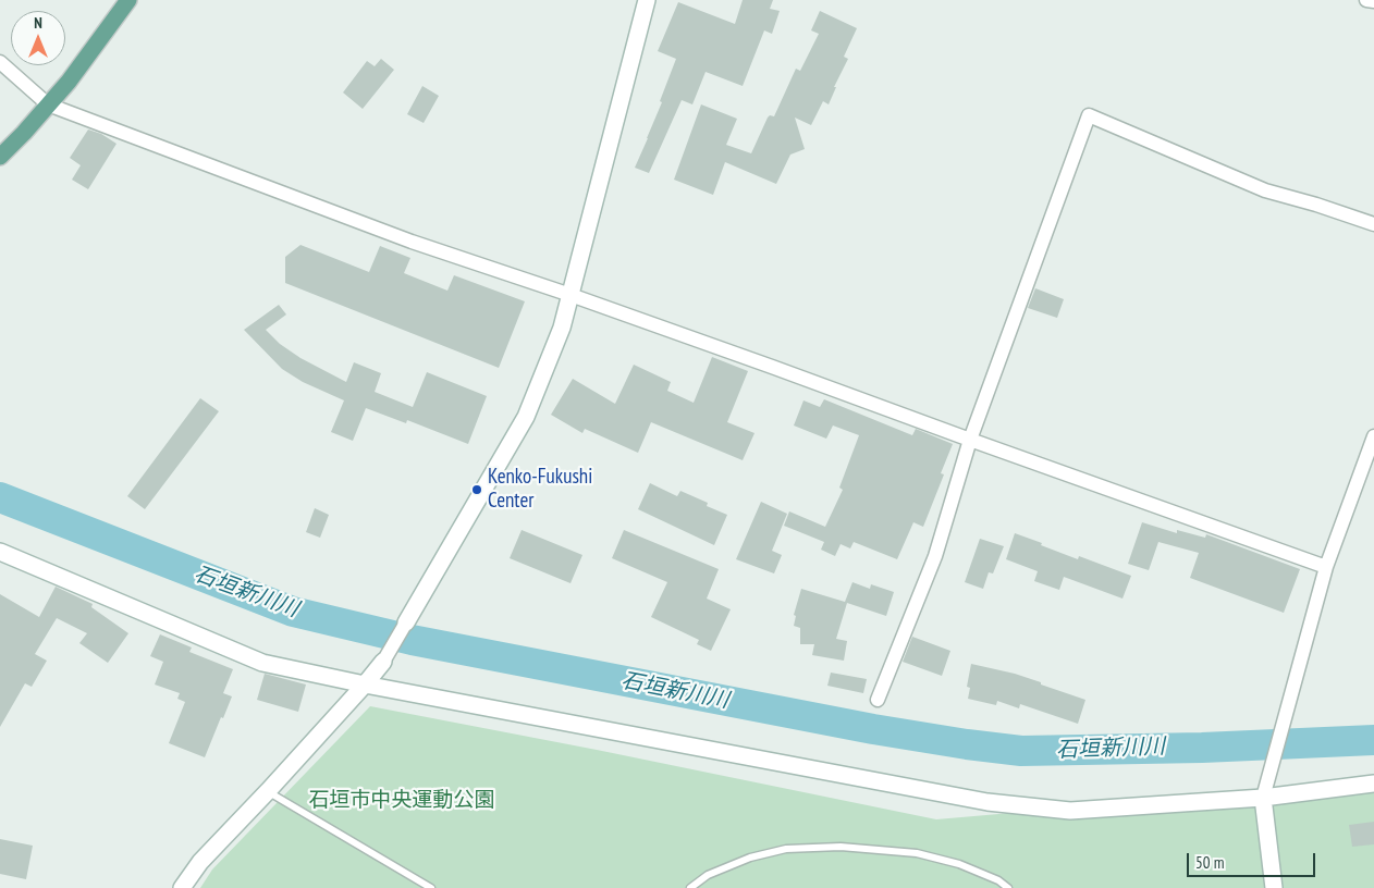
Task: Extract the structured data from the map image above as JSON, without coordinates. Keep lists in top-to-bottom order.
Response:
{
  "water": ["石垣新川川"],
  "parks": ["石垣市中央運動公園"],
  "places": ["Kenko-Fukushi Center"],
  "scale_bar": "50 m",
  "north": "top"
}
